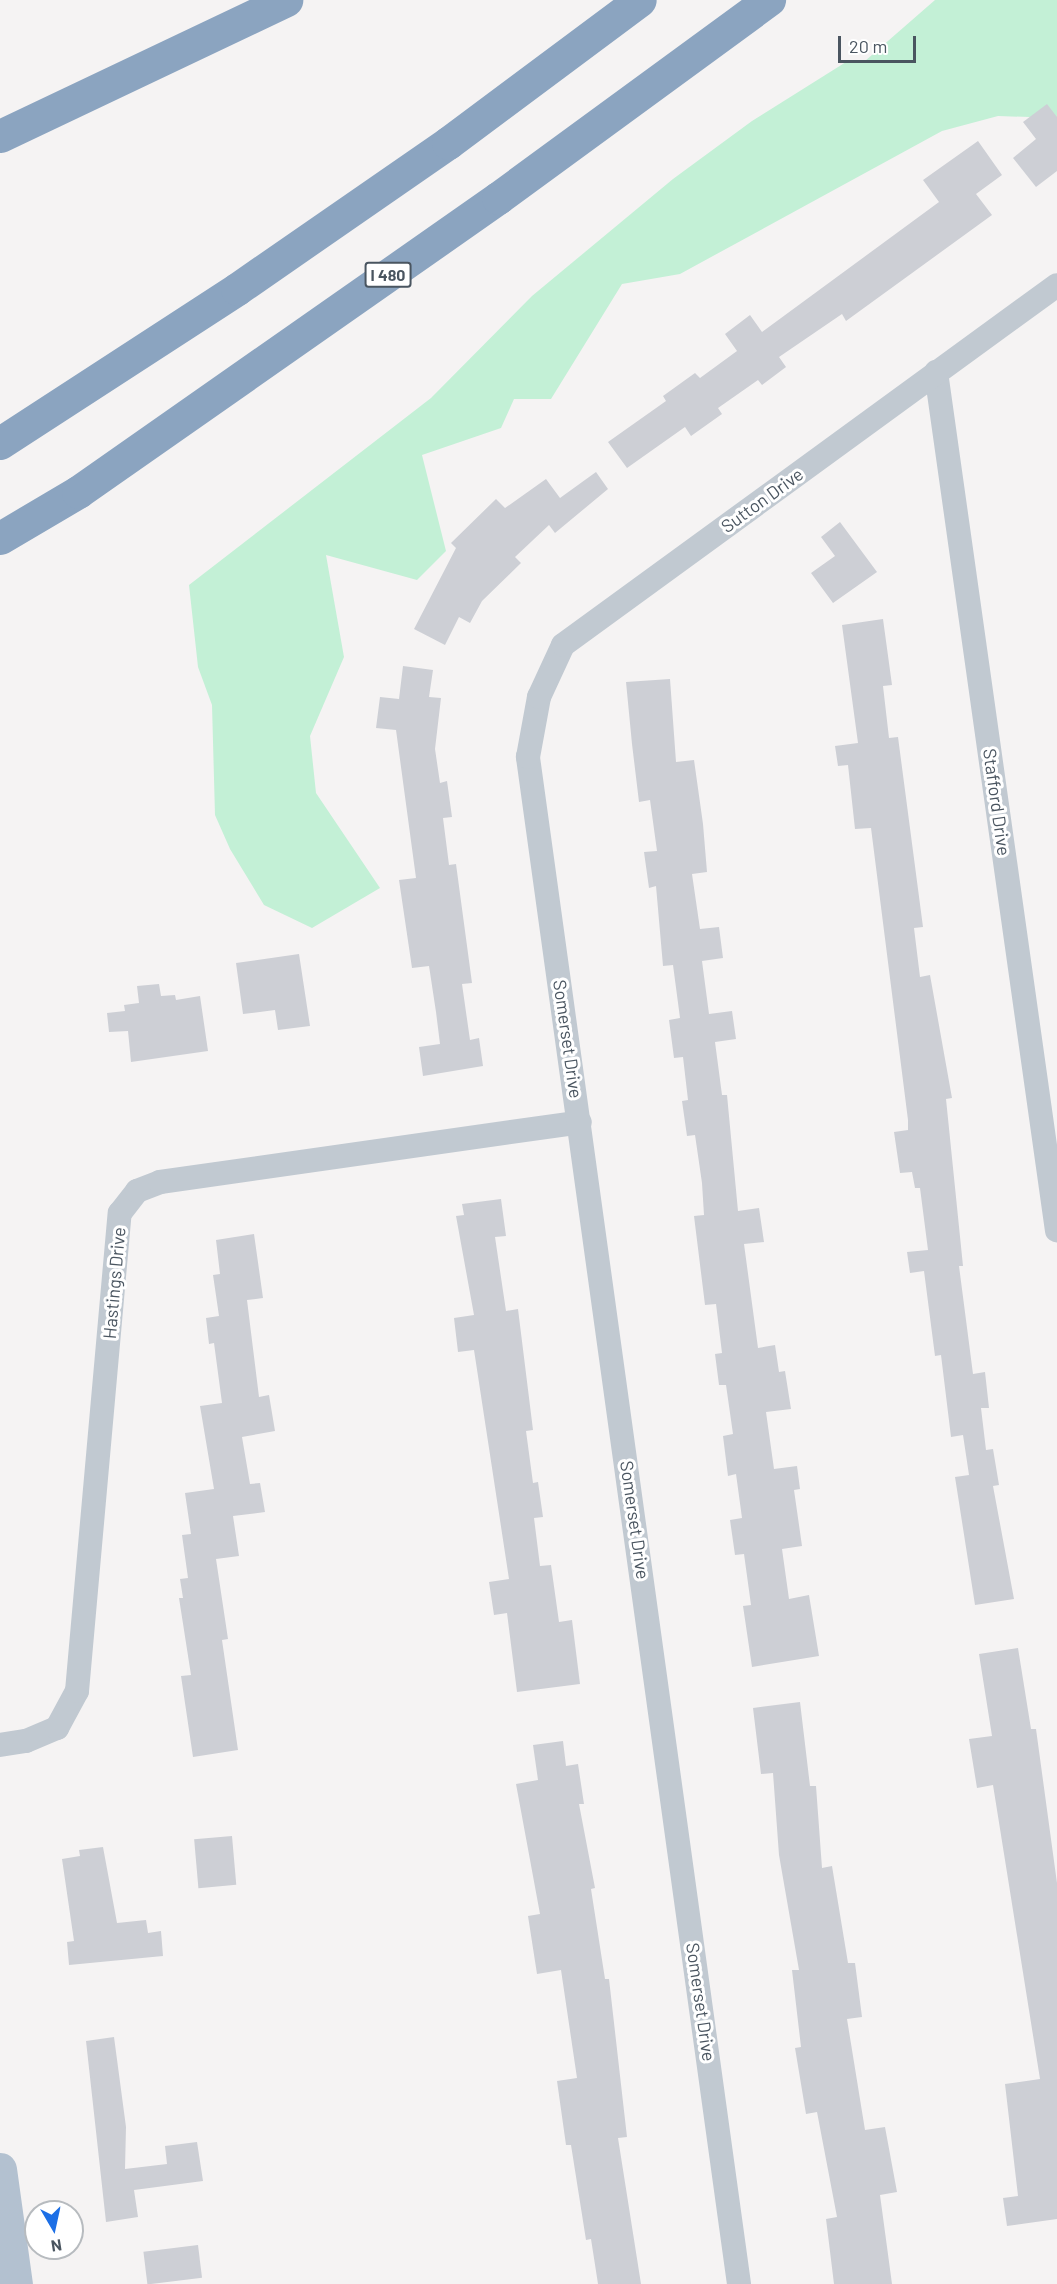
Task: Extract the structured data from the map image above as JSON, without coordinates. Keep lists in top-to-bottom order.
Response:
{
  "streets": {
    "highway": ["I 480"],
    "street": [
      "Sutton Drive",
      "Stafford Drive",
      "Somerset Drive",
      "Hastings Drive"
    ]
  },
  "crossings": [
    ["Sutton Drive", "Stafford Drive"],
    ["Sutton Drive", "Somerset Drive"],
    ["Somerset Drive", "Hastings Drive"]
  ],
  "scale_bar": "20 m",
  "north": "bottom"
}
